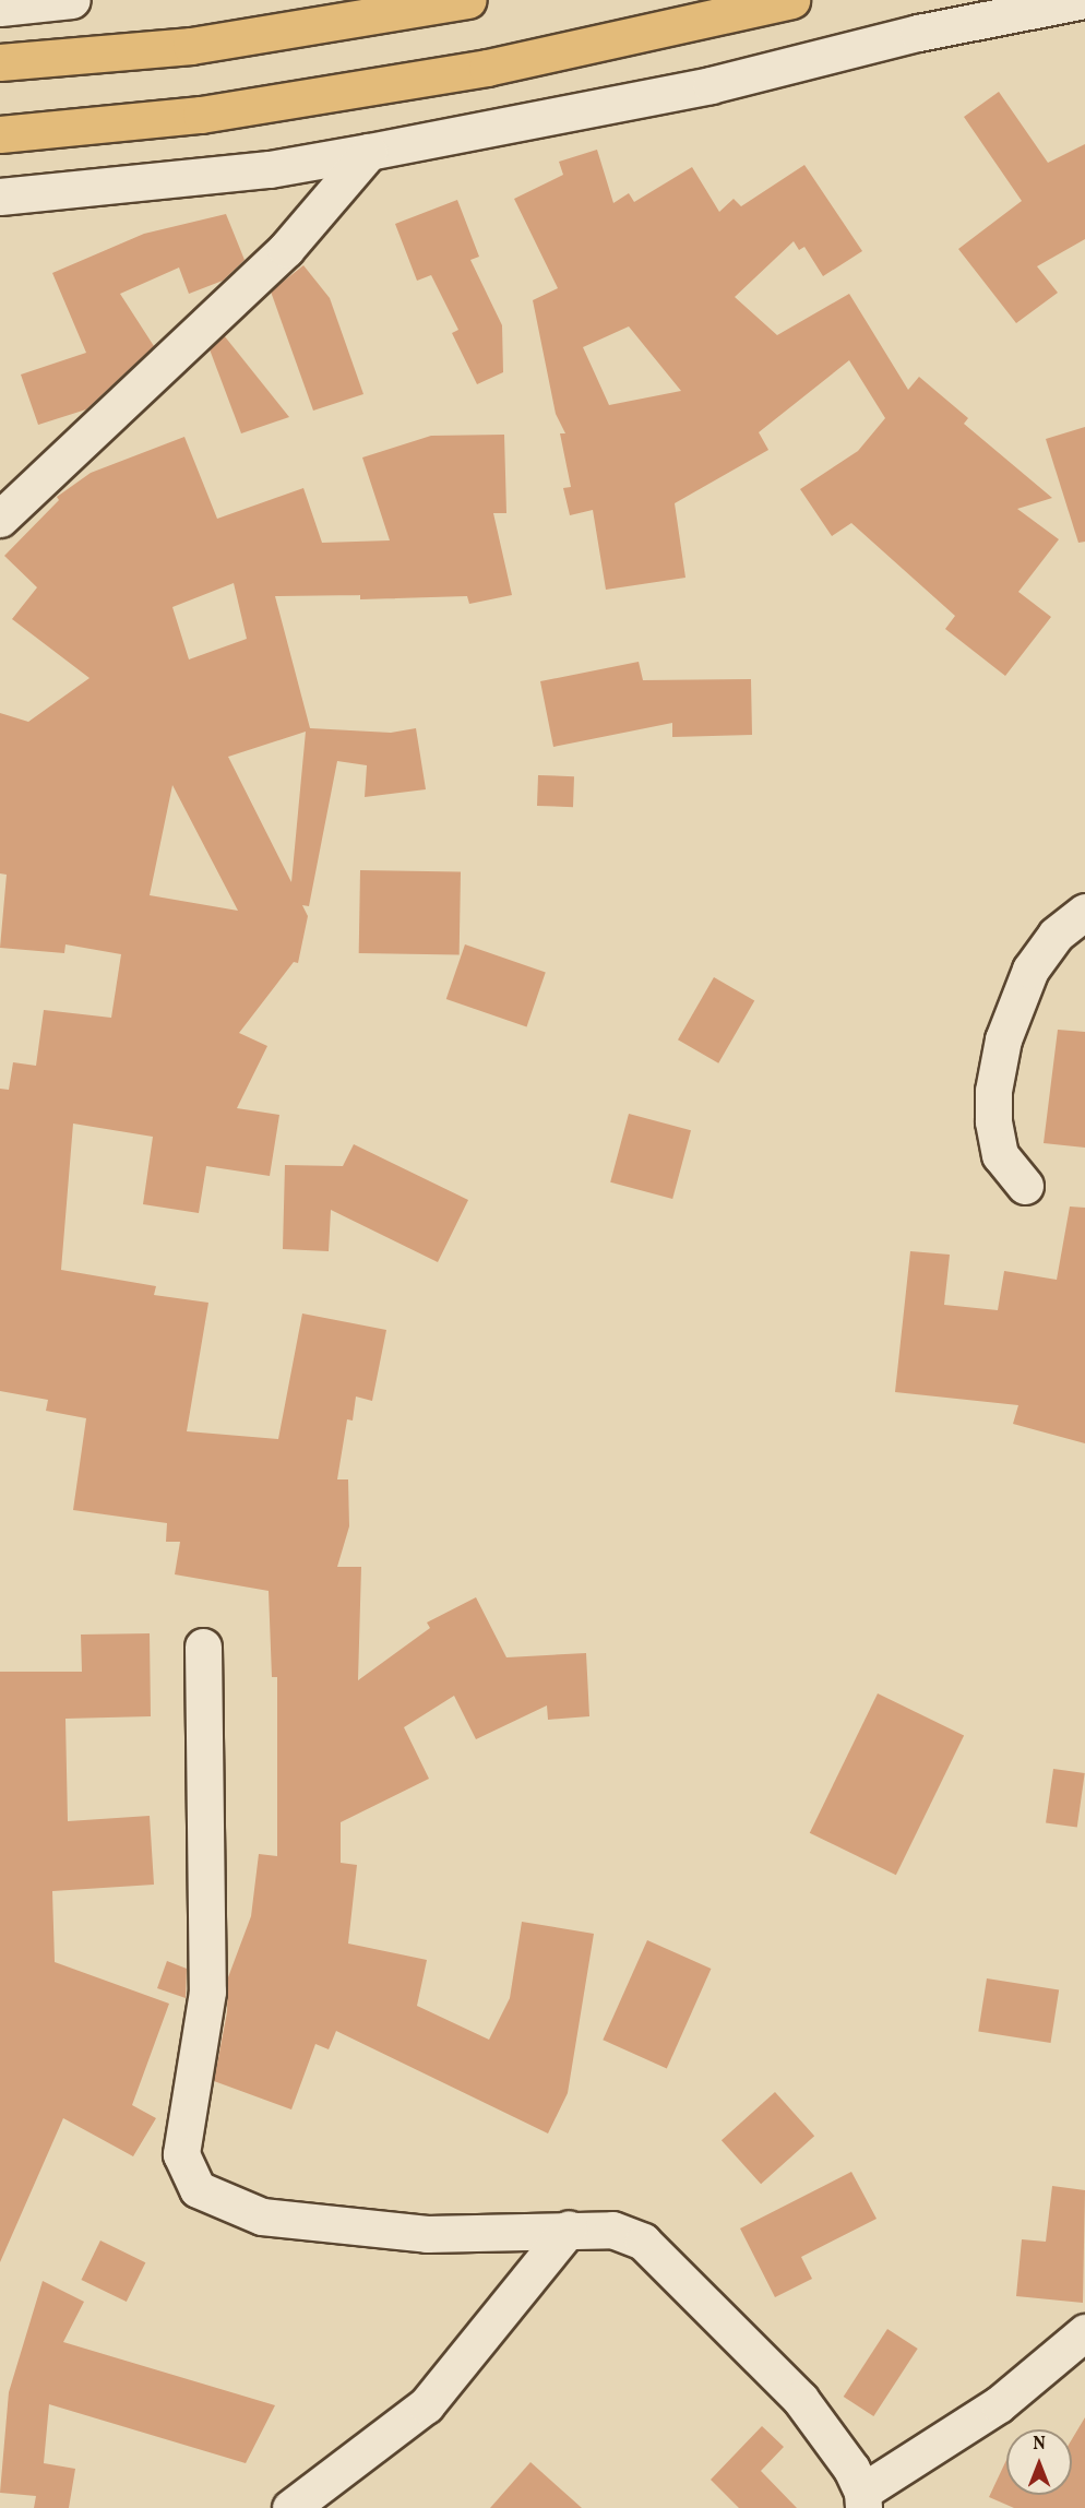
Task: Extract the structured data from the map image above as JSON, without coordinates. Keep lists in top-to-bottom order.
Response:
{
  "north": "top"
}
